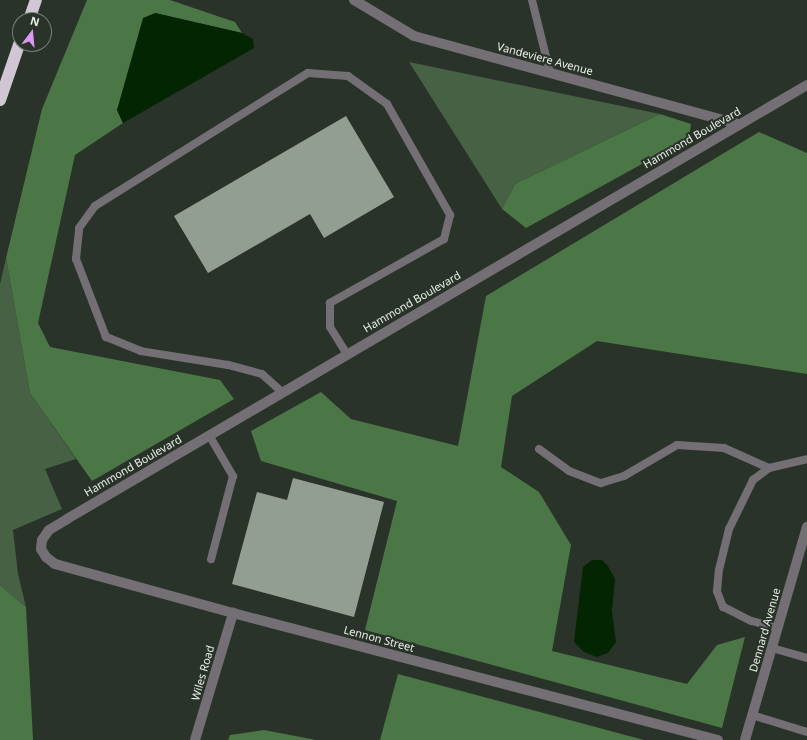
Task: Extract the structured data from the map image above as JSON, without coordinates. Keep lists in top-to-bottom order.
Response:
{
  "streets": {
    "street": [
      "Vandeviere Avenue",
      "Hammond Boulevard",
      "Dennard Avenue",
      "Lennon Street",
      "Wiles Road"
    ]
  },
  "crossings": [
    ["Vandeviere Avenue", "Hammond Boulevard"],
    ["Hammond Boulevard", "Lennon Street"],
    ["Lennon Street", "Wiles Road"]
  ],
  "north": "top"
}
